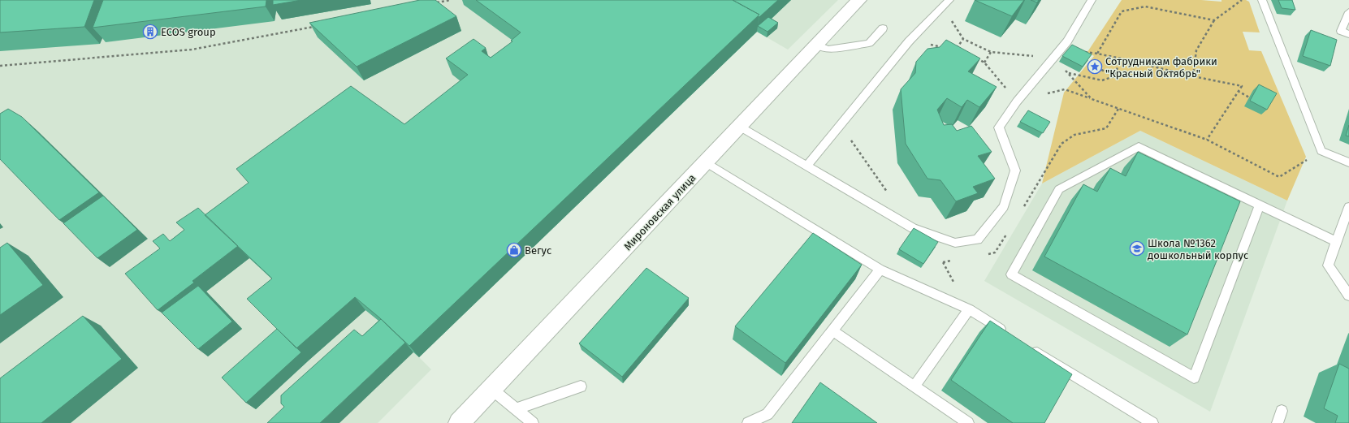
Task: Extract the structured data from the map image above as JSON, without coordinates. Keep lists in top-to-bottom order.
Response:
{
  "streets": {
    "street": ["Мироновская улица"]
  },
  "places": {
    "building": ["ECOS group"],
    "place": ["Сотрудникам фабрики \"Красный Октябрь\""],
    "school or university": ["Школа №1362 дошкольный корпус"],
    "shop": ["Вегус"]
  }
}
